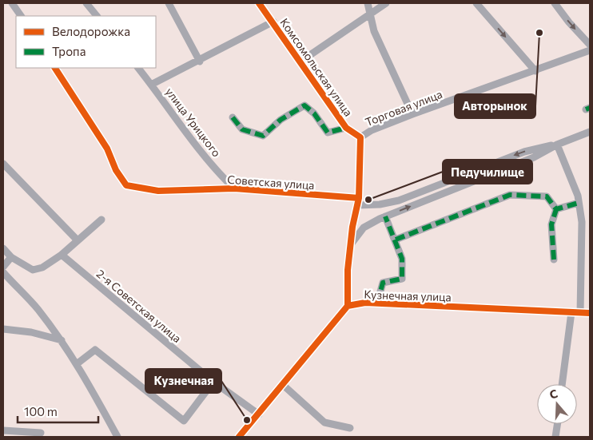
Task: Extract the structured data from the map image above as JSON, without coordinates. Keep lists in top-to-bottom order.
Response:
{
  "streets": {
    "street": [
      "Комсомольская улица",
      "Торговая улица",
      "улица Урицкого",
      "Советская улица",
      "Кузнечная улица",
      "2-я Советская улица"
    ]
  },
  "crossings": [
    ["Комсомольская улица", "Торговая улица"],
    ["улица Урицкого", "Советская улица"]
  ],
  "places": ["Авторынок", "Педучилище", "Кузнечная"],
  "legend": ["Велодорожка", "Тропа"],
  "scale_bar": "100 m",
  "north": "top"
}
